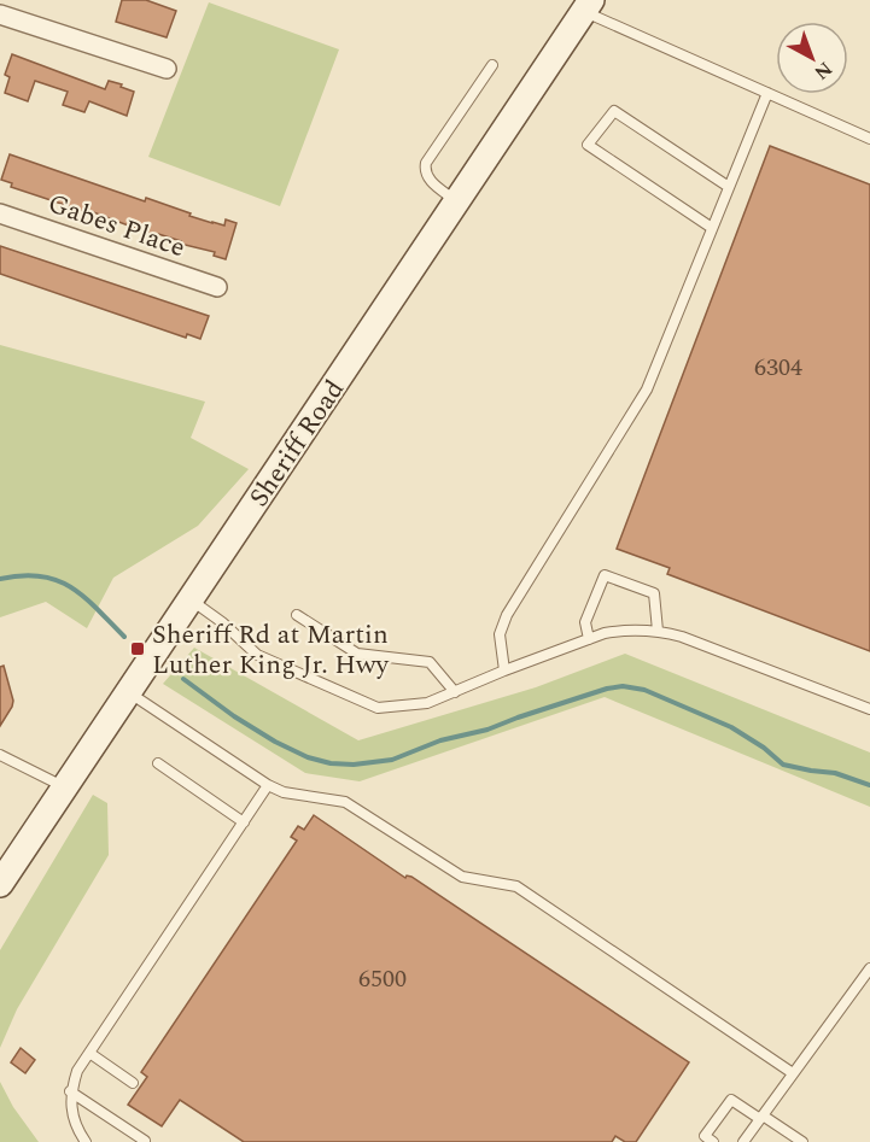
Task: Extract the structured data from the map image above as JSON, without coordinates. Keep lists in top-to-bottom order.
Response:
{
  "streets": {
    "main road": ["Sheriff Road"],
    "street": ["Gabes Place"]
  },
  "places": {
    "transit": ["Sheriff Rd at Martin Luther King Jr. Hwy"]
  },
  "house_numbers": ["6304", "6500"],
  "north": "bottom right"
}
